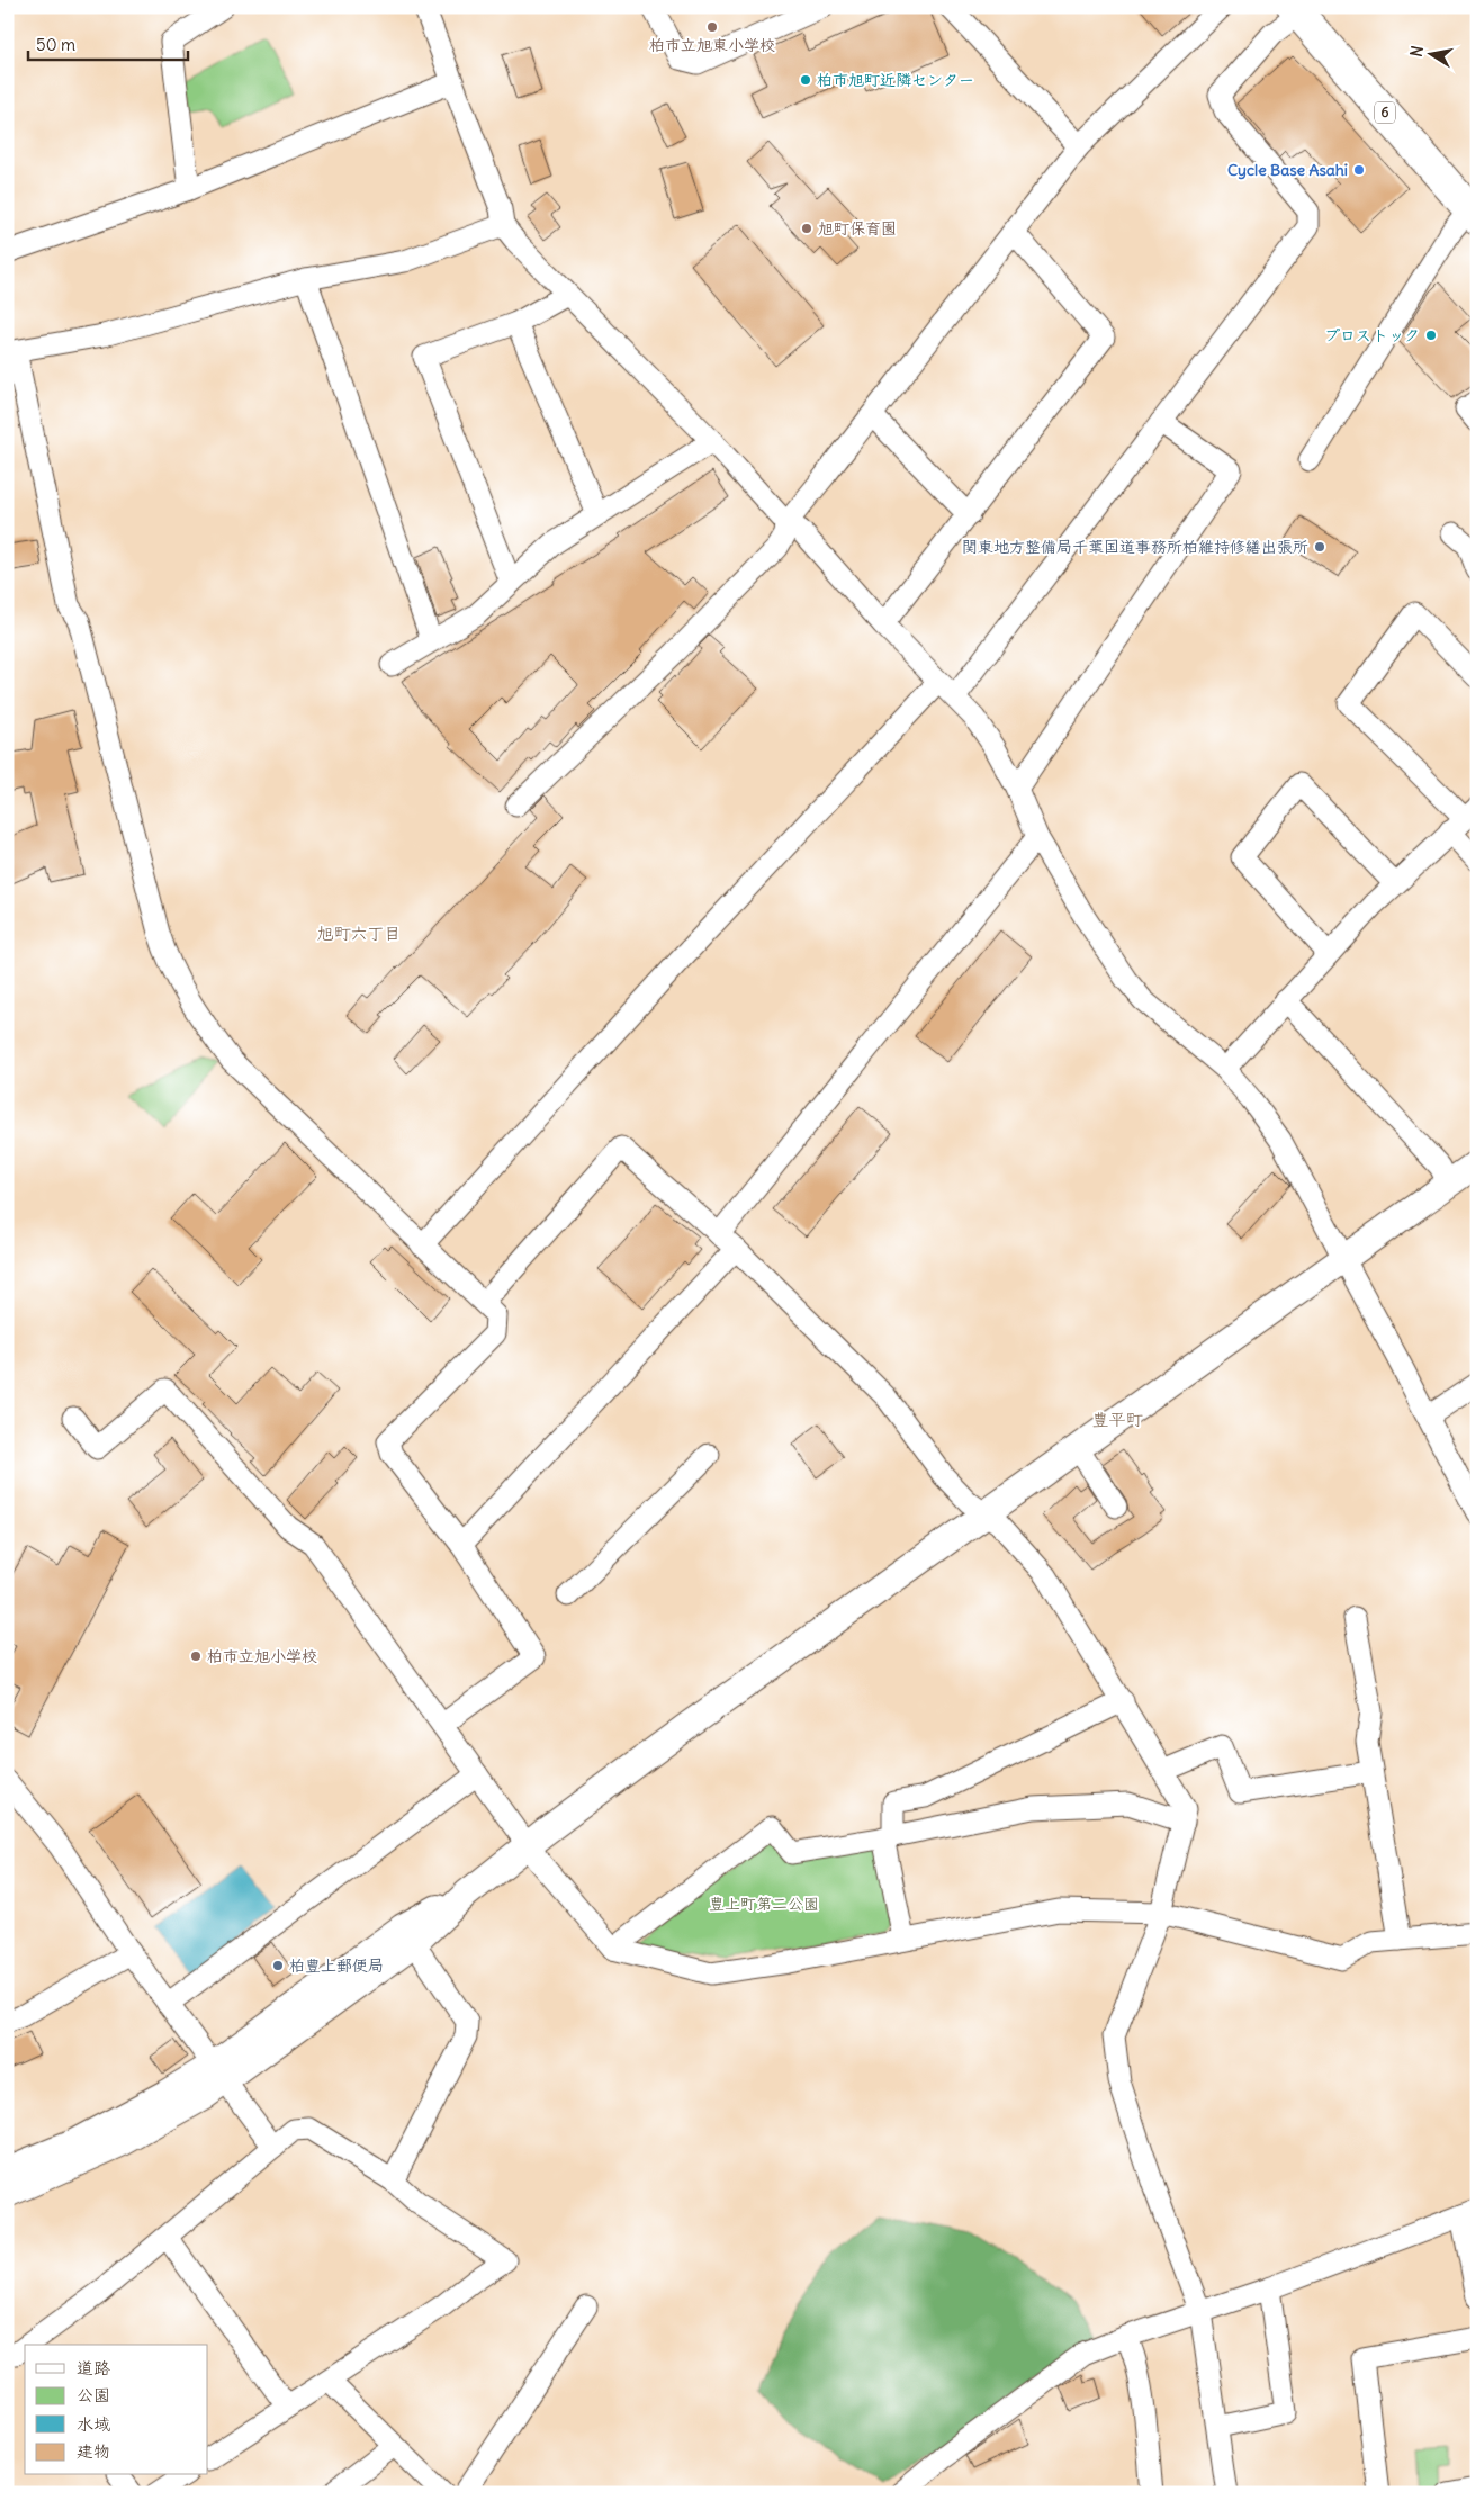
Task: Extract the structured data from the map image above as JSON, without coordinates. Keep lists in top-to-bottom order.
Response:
{
  "streets": {
    "highway": ["6"]
  },
  "districts": ["旭町六丁目", "豊平町"],
  "parks": ["豊上町第二公園"],
  "places": [
    "柏市立旭東小学校",
    "柏市旭町近隣センター",
    "Cycle Base Asahi",
    "旭町保育園",
    "プロストック",
    "関東地方整備局千葉国道事務所柏維持修繕出張所",
    "柏市立旭小学校",
    "柏豊上郵便局"
  ],
  "legend": [
    "道路",
    "公園",
    "水域",
    "建物"
  ],
  "scale_bar": "50 m",
  "north": "left"
}
